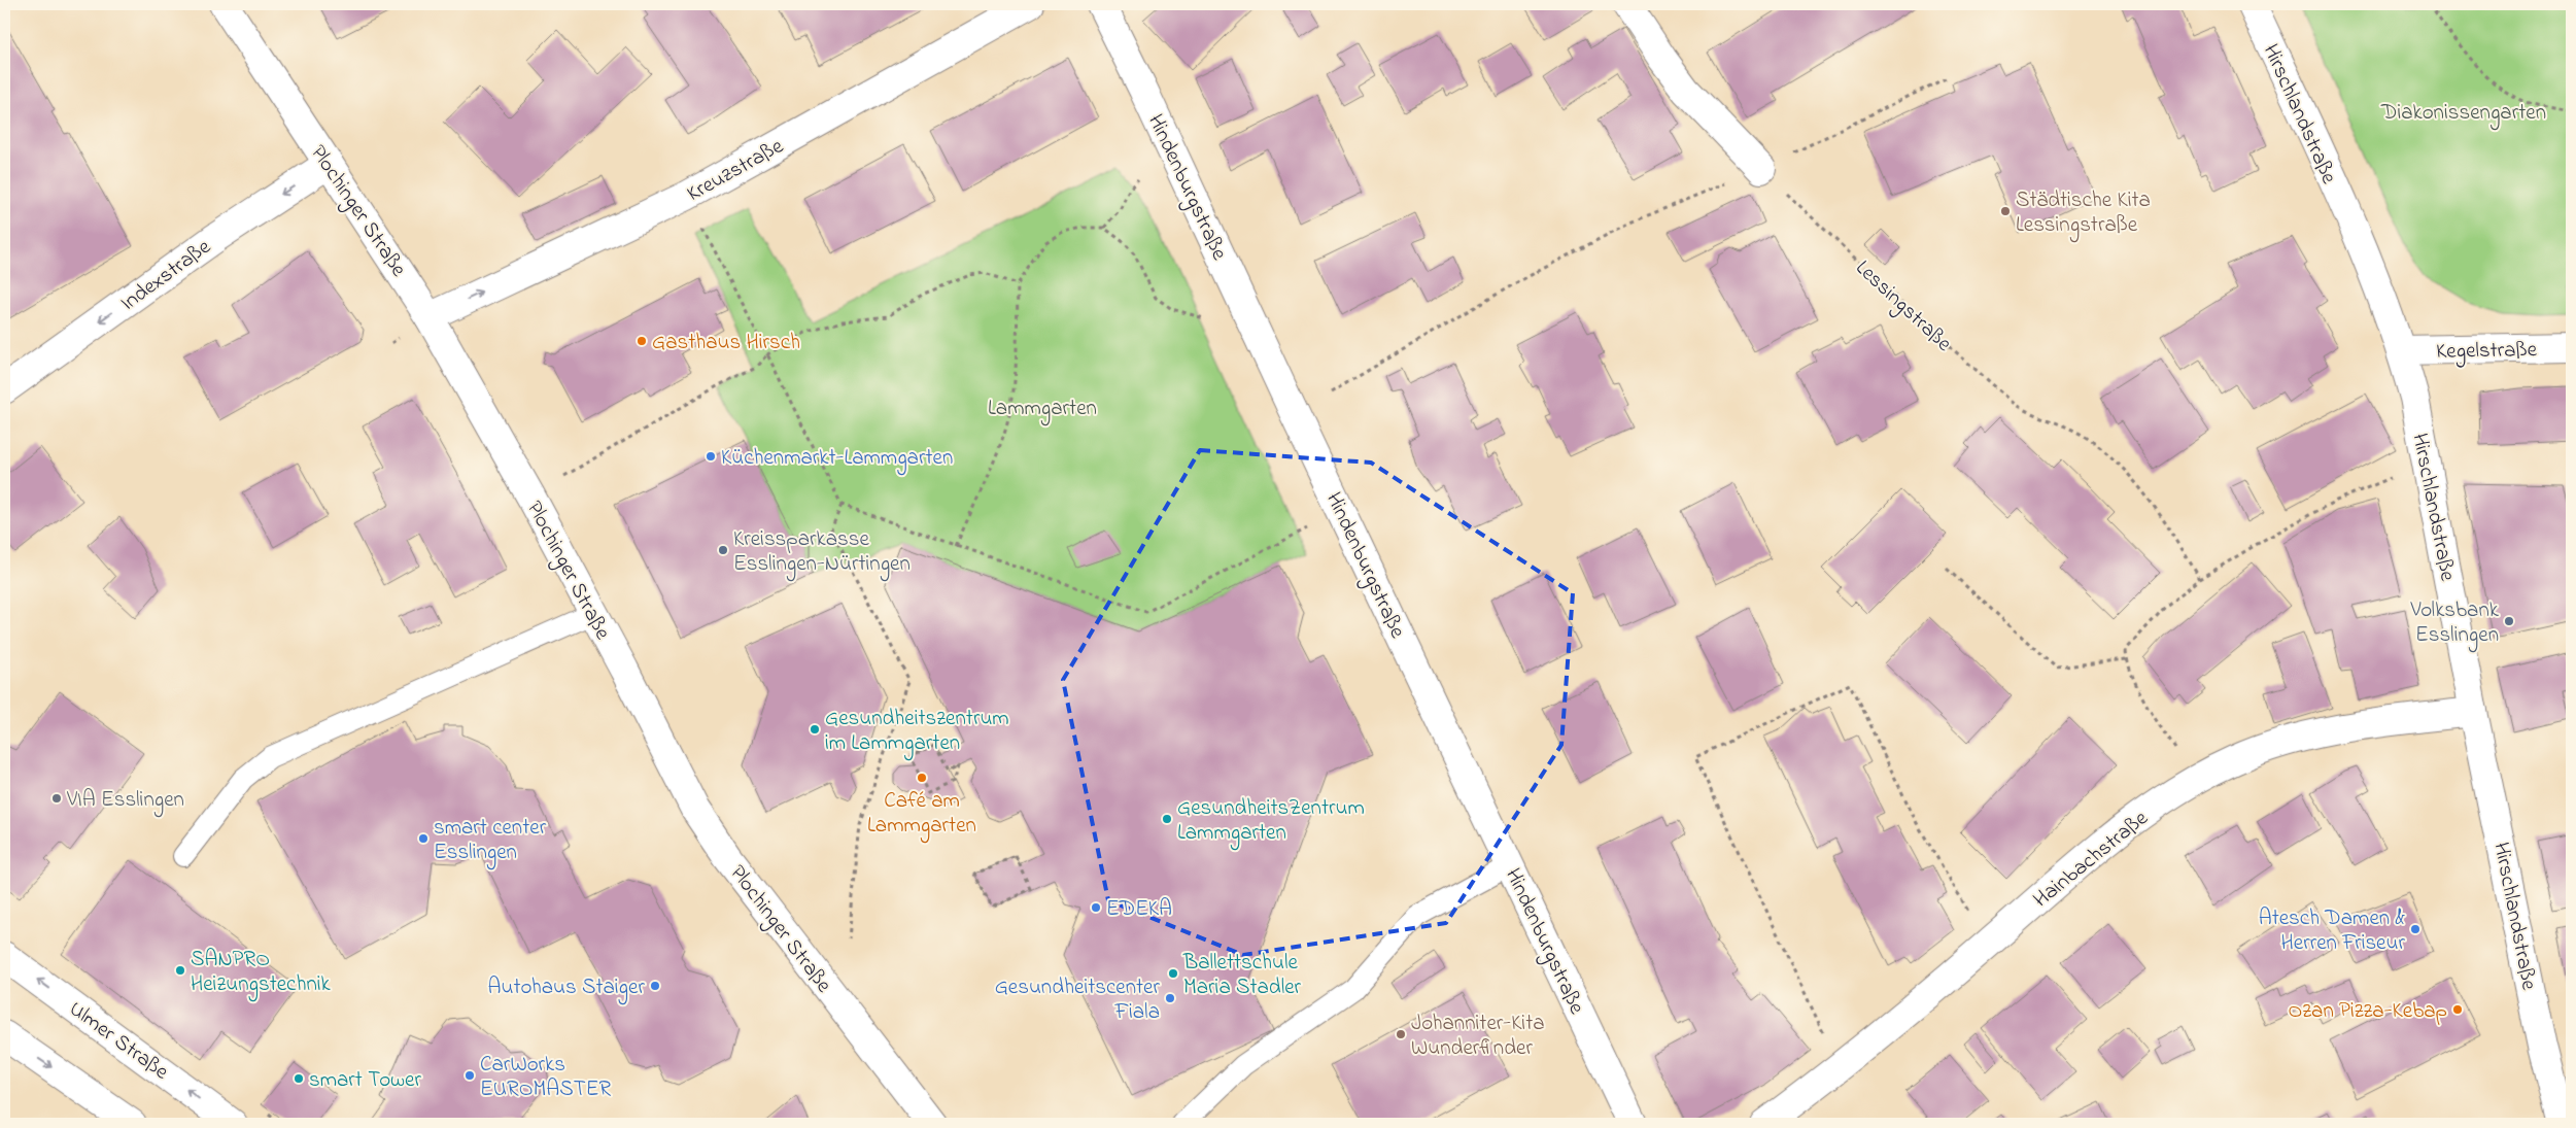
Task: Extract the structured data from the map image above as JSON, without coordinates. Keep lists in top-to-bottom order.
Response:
{
  "streets": {
    "street": [
      "Hirschlandstraße",
      "Kreuzstraße",
      "Hindenburgstraße",
      "Plochinger Straße",
      "Indexstraße",
      "Kegelstraße",
      "Hainbachstraße",
      "Ulmer Straße"
    ],
    "path": ["Lessingstraße"]
  },
  "crossings": [
    ["Hirschlandstraße", "Kegelstraße"],
    ["Hirschlandstraße", "Hainbachstraße"],
    ["Kreuzstraße", "Plochinger Straße"],
    ["Plochinger Straße", "Indexstraße"]
  ],
  "one_way": ["Kreuzstraße", "Indexstraße"],
  "parks": ["Diakonissengarten", "Lammgarten"],
  "places": [
    "Städtische Kita Lessingstraße",
    "Gasthaus Hirsch",
    "Küchenmarkt-Lammgarten",
    "Kreissparkasse Esslingen-Nürtingen",
    "Volksbank Esslingen",
    "Gesundheitszentrum im Lammgarten",
    "Café am Lammgarten",
    "VIA Esslingen",
    "GesundheitsZentrum Lammgarten",
    "smart center Esslingen",
    "EDEKA",
    "Atesch Damen & Herren Friseur",
    "SANPRO Heizungstechnik",
    "Ballettschule Maria Stadler",
    "Autohaus Staiger",
    "Gesundheitscenter Fiala",
    "Ozan Pizza-Kebap",
    "Johanniter-Kita Wunderfinder",
    "CarWorks EUROMASTER",
    "smart Tower"
  ]
}
